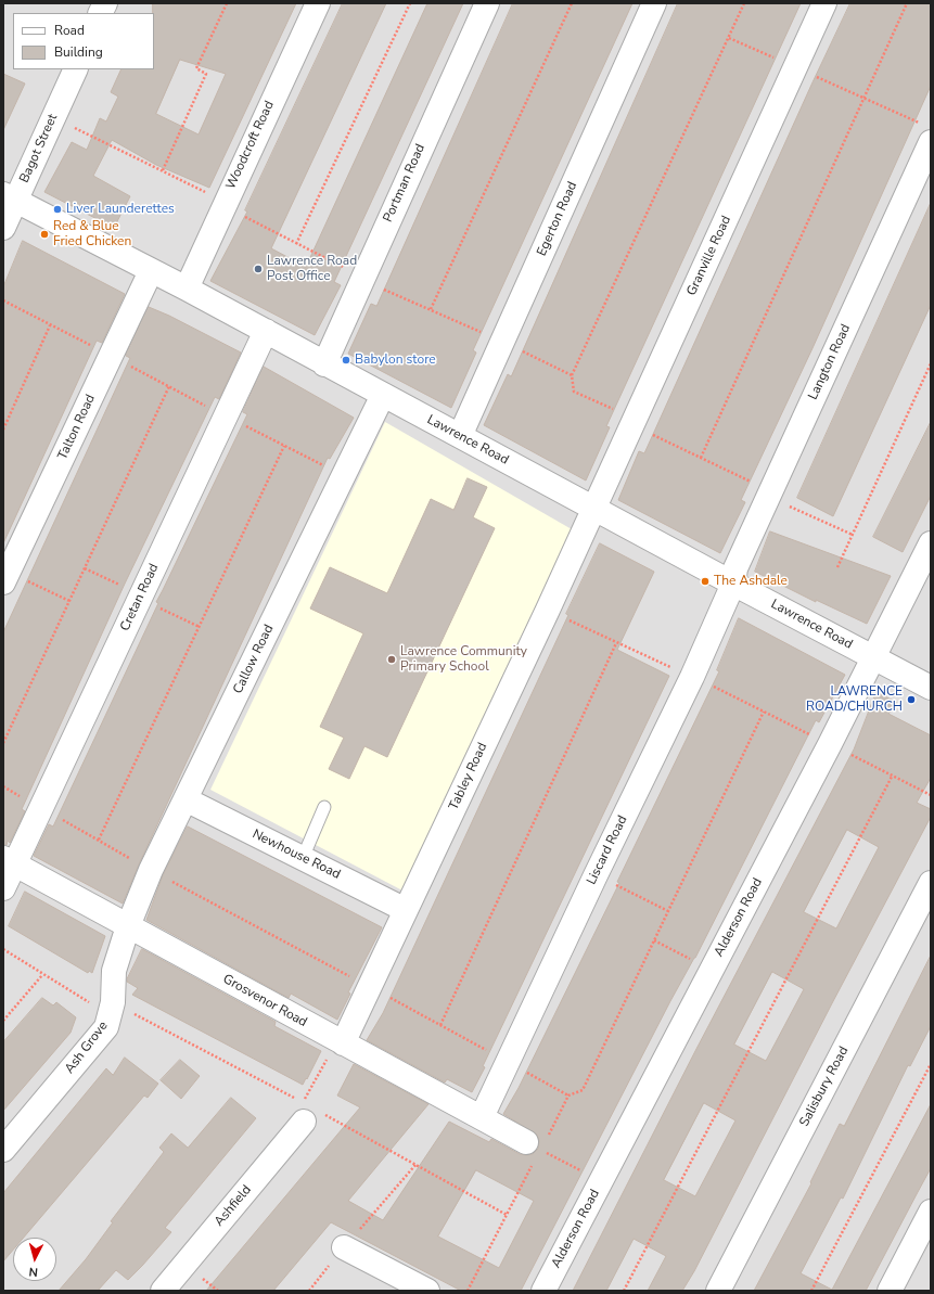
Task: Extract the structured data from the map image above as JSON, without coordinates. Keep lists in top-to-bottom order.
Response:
{
  "streets": {
    "street": [
      "Woodcroft Road",
      "Bagot Street",
      "Portman Road",
      "Egerton Road",
      "Granville Road",
      "Langton Road",
      "Talton Road",
      "Lawrence Road",
      "Cretan Road",
      "Callow Road",
      "Tabley Road",
      "Liscard Road",
      "Newhouse Road",
      "Alderson Road",
      "Grosvenor Road",
      "Ash Grove",
      "Salisbury Road",
      "Ashfield"
    ]
  },
  "crossings": [
    ["Woodcroft Road", "Lawrence Road"],
    ["Bagot Street", "Lawrence Road"],
    ["Portman Road", "Lawrence Road"],
    ["Egerton Road", "Lawrence Road"],
    ["Granville Road", "Lawrence Road"],
    ["Granville Road", "Tabley Road"],
    ["Langton Road", "Lawrence Road"],
    ["Langton Road", "Liscard Road"],
    ["Talton Road", "Lawrence Road"],
    ["Lawrence Road", "Cretan Road"],
    ["Lawrence Road", "Callow Road"],
    ["Lawrence Road", "Tabley Road"],
    ["Lawrence Road", "Liscard Road"],
    ["Lawrence Road", "Alderson Road"],
    ["Cretan Road", "Grosvenor Road"],
    ["Callow Road", "Newhouse Road"],
    ["Callow Road", "Grosvenor Road"],
    ["Callow Road", "Ash Grove"],
    ["Tabley Road", "Newhouse Road"],
    ["Tabley Road", "Grosvenor Road"],
    ["Liscard Road", "Grosvenor Road"],
    ["Grosvenor Road", "Ash Grove"]
  ],
  "places": [
    "Liver Launderettes",
    "Red & Blue Fried Chicken",
    "Lawrence Road Post Office",
    "Babylon store",
    "The Ashdale",
    "Lawrence Community Primary School",
    "LAWRENCE ROAD/CHURCH"
  ],
  "legend": ["Road", "Building"],
  "north": "bottom"
}
